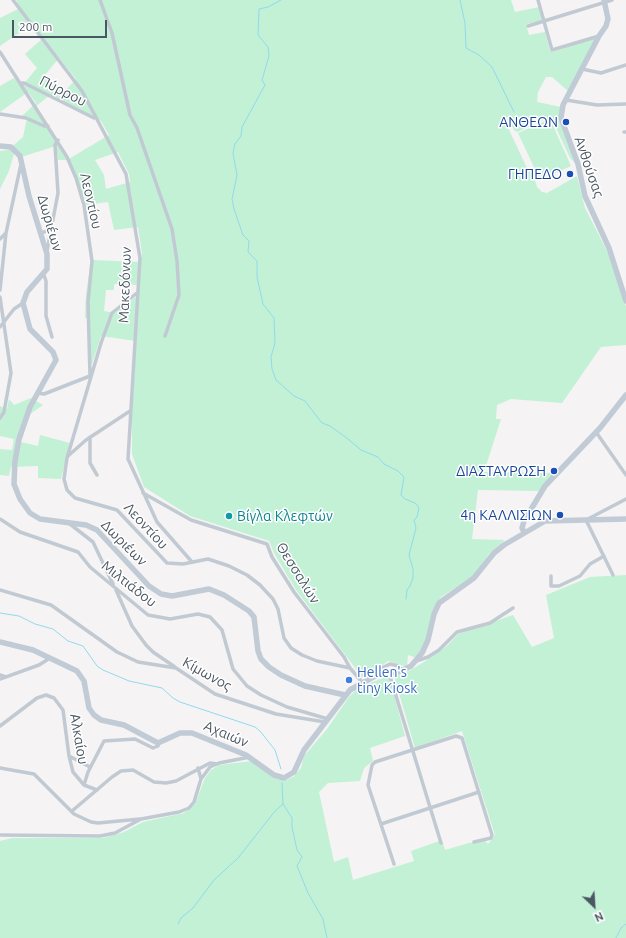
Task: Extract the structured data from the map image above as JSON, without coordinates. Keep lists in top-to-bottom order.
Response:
{
  "streets": {
    "street": [
      "Πύρρου",
      "Ανθούσας",
      "Λεοντίου",
      "Δωριέων",
      "Μακεδόνων",
      "Θεσσαλών",
      "Μιλτιάδου",
      "Κίμωνος",
      "Αχαιών",
      "Αλκαίου"
    ]
  },
  "crossings": [
    ["Πύρρου", "Λεοντίου"],
    ["Πύρρου", "Μακεδόνων"],
    ["Λεοντίου", "Μακεδόνων"],
    ["Λεοντίου", "Θεσσαλών"],
    ["Δωριέων", "Αχαιών"],
    ["Μακεδόνων", "Θεσσαλών"],
    ["Θεσσαλών", "Αχαιών"],
    ["Μιλτιάδου", "Κίμωνος"],
    ["Μιλτιάδου", "Αχαιών"],
    ["Κίμωνος", "Αχαιών"]
  ],
  "places": [
    "ΑΝΘΕΩΝ",
    "ΓΗΠΕΔΟ",
    "ΔΙΑΣΤΑΥΡΩΣΗ",
    "4η ΚΑΛΛΙΣΙΩΝ",
    "Βίγλα Κλεφτών",
    "Hellen's tiny Kiosk"
  ],
  "scale_bar": "200 m",
  "north": "bottom right"
}
